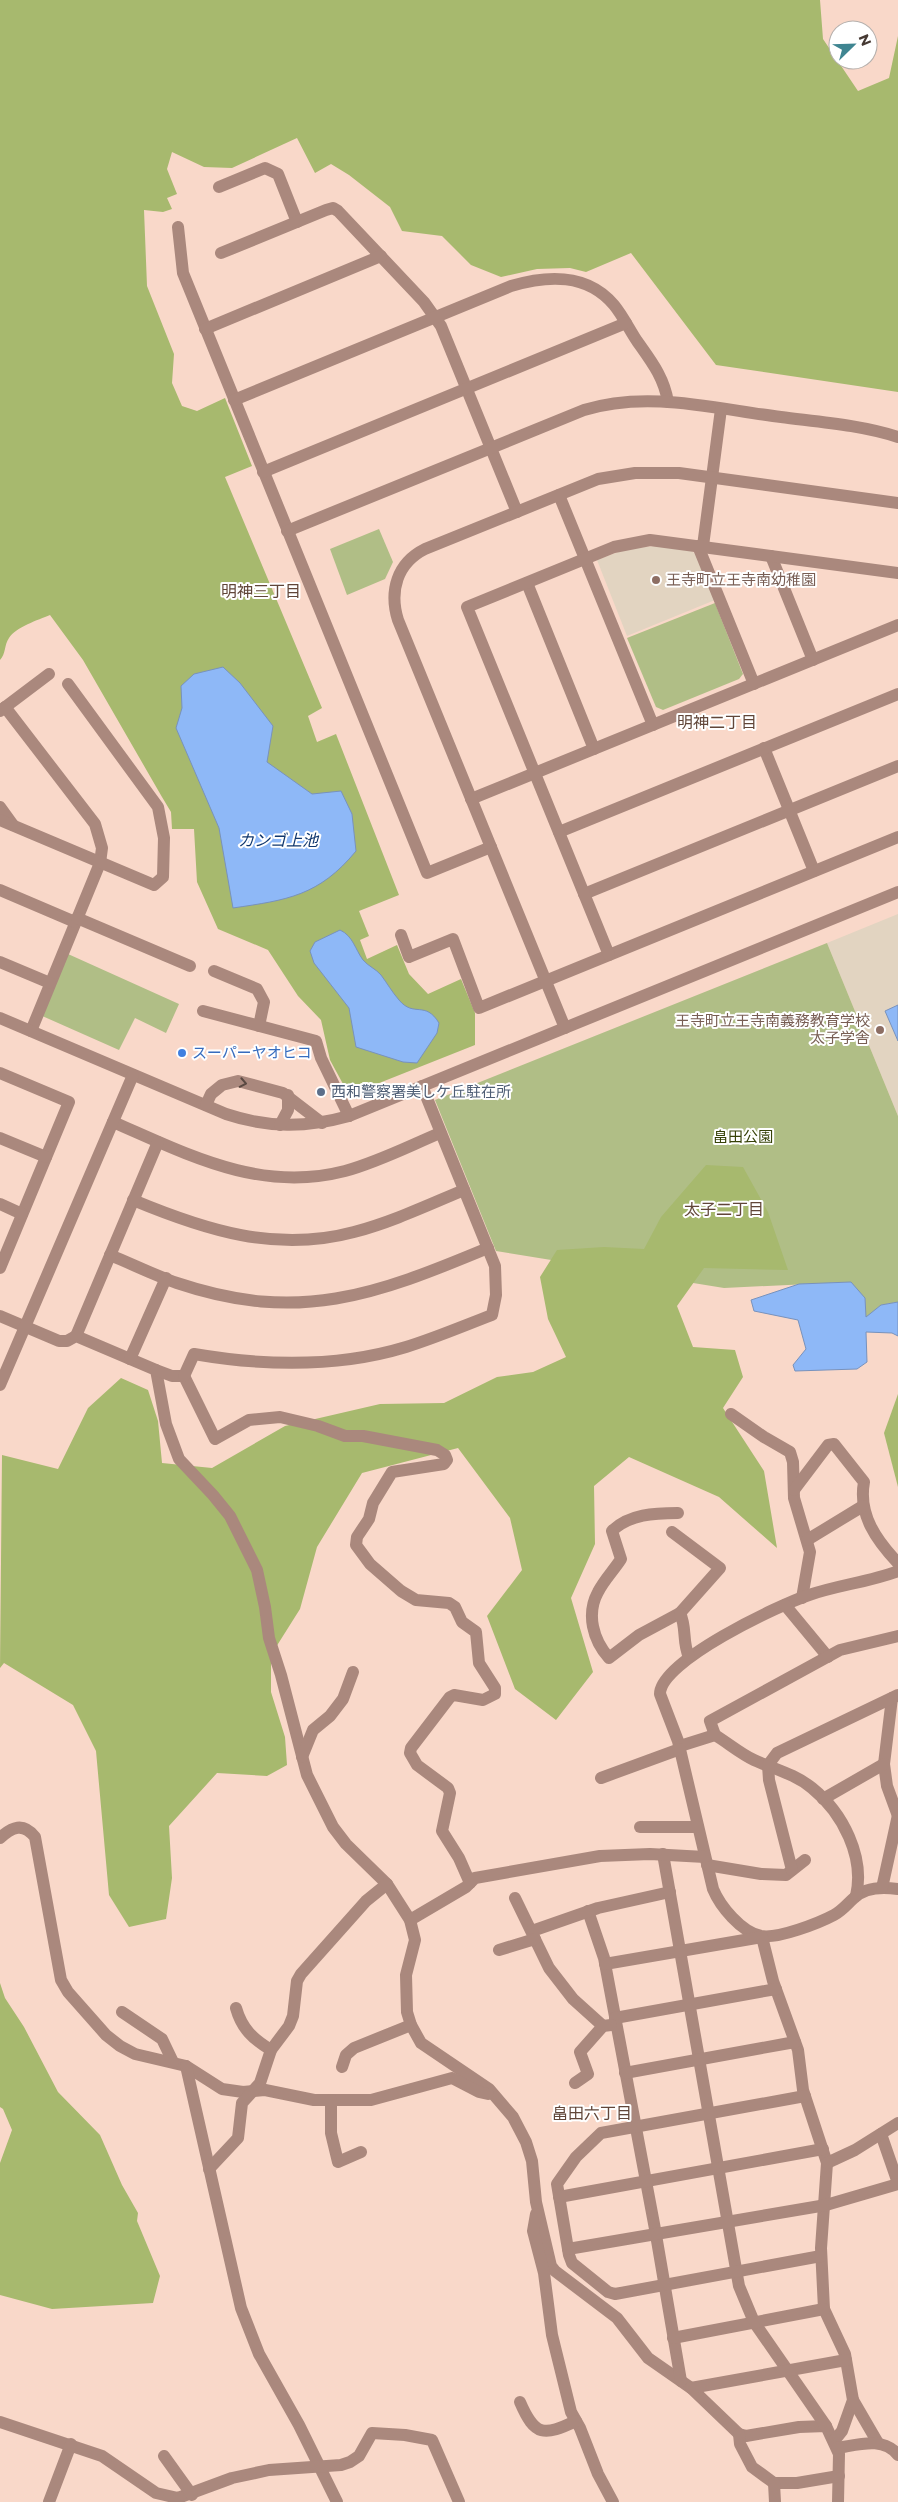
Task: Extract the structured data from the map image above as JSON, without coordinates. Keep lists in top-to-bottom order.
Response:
{
  "districts": [
    "明神三丁目",
    "明神二丁目",
    "太子二丁目",
    "畠田六丁目"
  ],
  "water": ["カンゴ上池"],
  "parks": ["畠田公園"],
  "places": [
    "王寺町立王寺南幼稚園",
    "王寺町立王寺南義務教育学校 太子学舎",
    "スーパーヤオヒコ",
    "西和警察署美しケ丘駐在所"
  ],
  "north": "top right"
}
